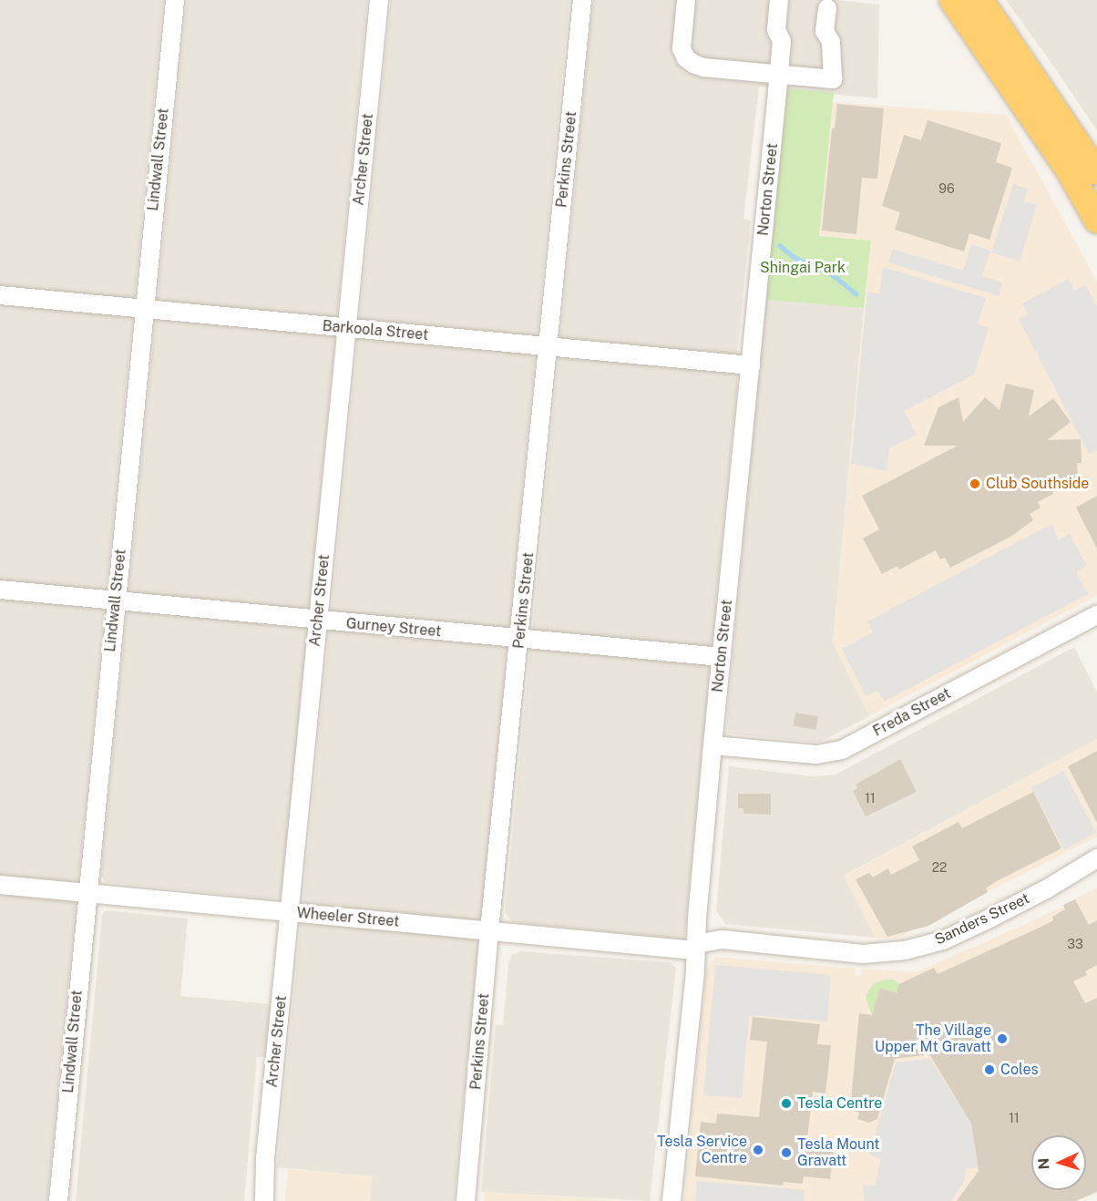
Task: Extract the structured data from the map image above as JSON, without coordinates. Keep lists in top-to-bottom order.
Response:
{
  "streets": {
    "street": [
      "Lindwall Street",
      "Archer Street",
      "Perkins Street",
      "Norton Street",
      "Barkoola Street",
      "Gurney Street",
      "Freda Street",
      "Wheeler Street",
      "Sanders Street"
    ]
  },
  "crossings": [
    ["Lindwall Street", "Barkoola Street"],
    ["Lindwall Street", "Gurney Street"],
    ["Lindwall Street", "Wheeler Street"],
    ["Archer Street", "Barkoola Street"],
    ["Archer Street", "Gurney Street"],
    ["Archer Street", "Wheeler Street"],
    ["Perkins Street", "Barkoola Street"],
    ["Perkins Street", "Gurney Street"],
    ["Perkins Street", "Wheeler Street"],
    ["Norton Street", "Barkoola Street"],
    ["Norton Street", "Gurney Street"],
    ["Norton Street", "Freda Street"],
    ["Norton Street", "Wheeler Street"],
    ["Norton Street", "Sanders Street"],
    ["Wheeler Street", "Sanders Street"]
  ],
  "parks": ["Shingai Park"],
  "places": [
    "Club Southside",
    "The Village Upper Mt Gravatt",
    "Coles",
    "Tesla Centre",
    "Tesla Service Centre",
    "Tesla Mount Gravatt"
  ],
  "house_numbers": [
    "96",
    "11",
    "22",
    "33",
    "11"
  ],
  "north": "left"
}
